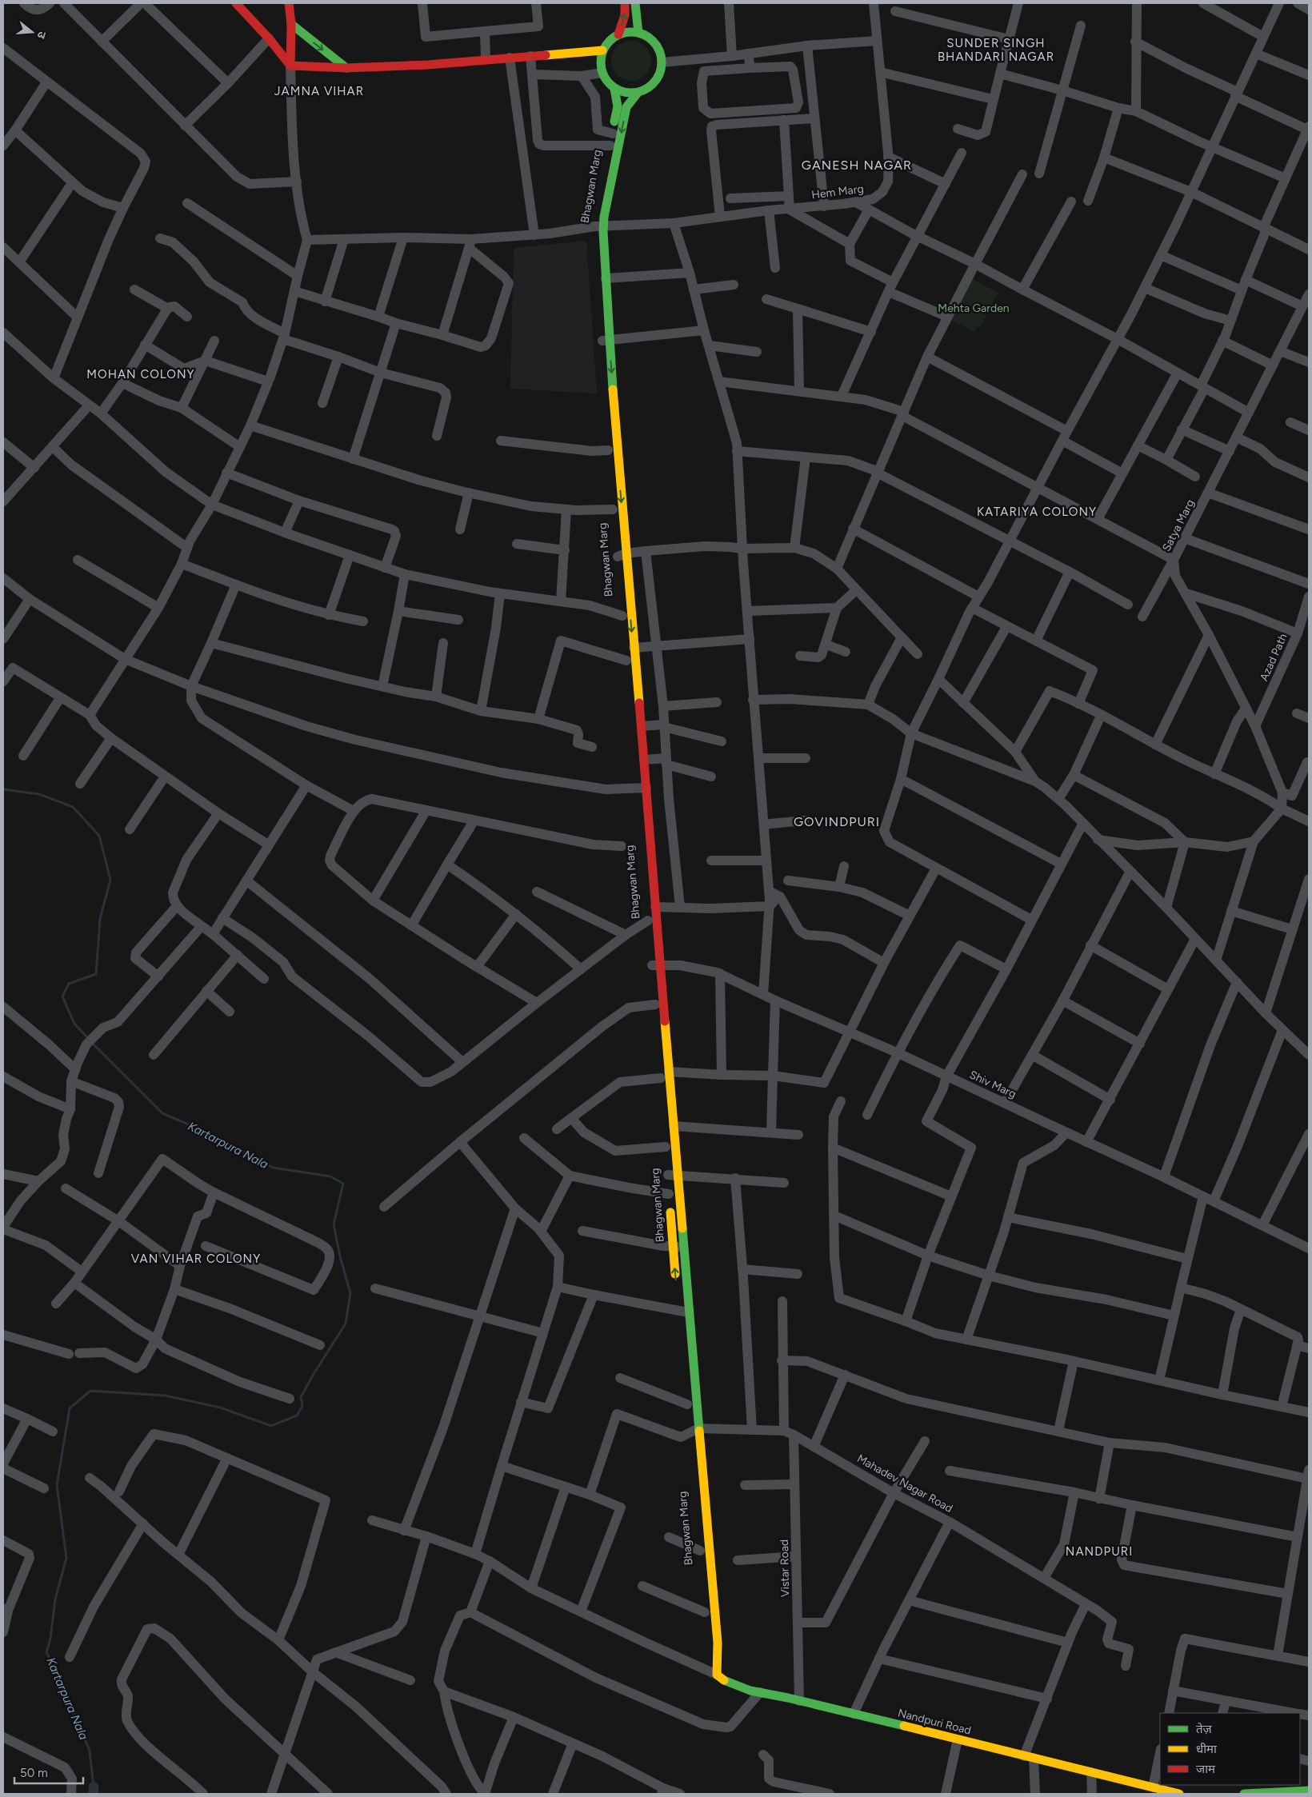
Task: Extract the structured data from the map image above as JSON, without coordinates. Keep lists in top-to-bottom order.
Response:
{
  "streets": {
    "street": [
      "Bhagwan Marg",
      "Hem Marg",
      "Satya Marg",
      "Azad Path",
      "Shiv Marg",
      "Mahadev Nagar Road",
      "Vistar Road",
      "Nandpuri Road"
    ]
  },
  "crossings": [
    ["Bhagwan Marg", "Hem Marg"],
    ["Bhagwan Marg", "Shiv Marg"],
    ["Bhagwan Marg", "Mahadev Nagar Road"],
    ["Bhagwan Marg", "Nandpuri Road"],
    ["Satya Marg", "Azad Path"],
    ["Mahadev Nagar Road", "Vistar Road"],
    ["Vistar Road", "Nandpuri Road"]
  ],
  "districts": [
    "SUNDER SINGH BHANDARI NAGAR",
    "JAMNA VIHAR",
    "GANESH NAGAR",
    "MOHAN COLONY",
    "KATARIYA COLONY",
    "GOVINDPURI",
    "VAN VIHAR COLONY",
    "NANDPURI"
  ],
  "water": ["Kartarpura Nala"],
  "parks": ["Mehta Garden"],
  "legend": ["तेज़", "धीमा", "जाम"],
  "scale_bar": "50 m",
  "north": "right"
}
